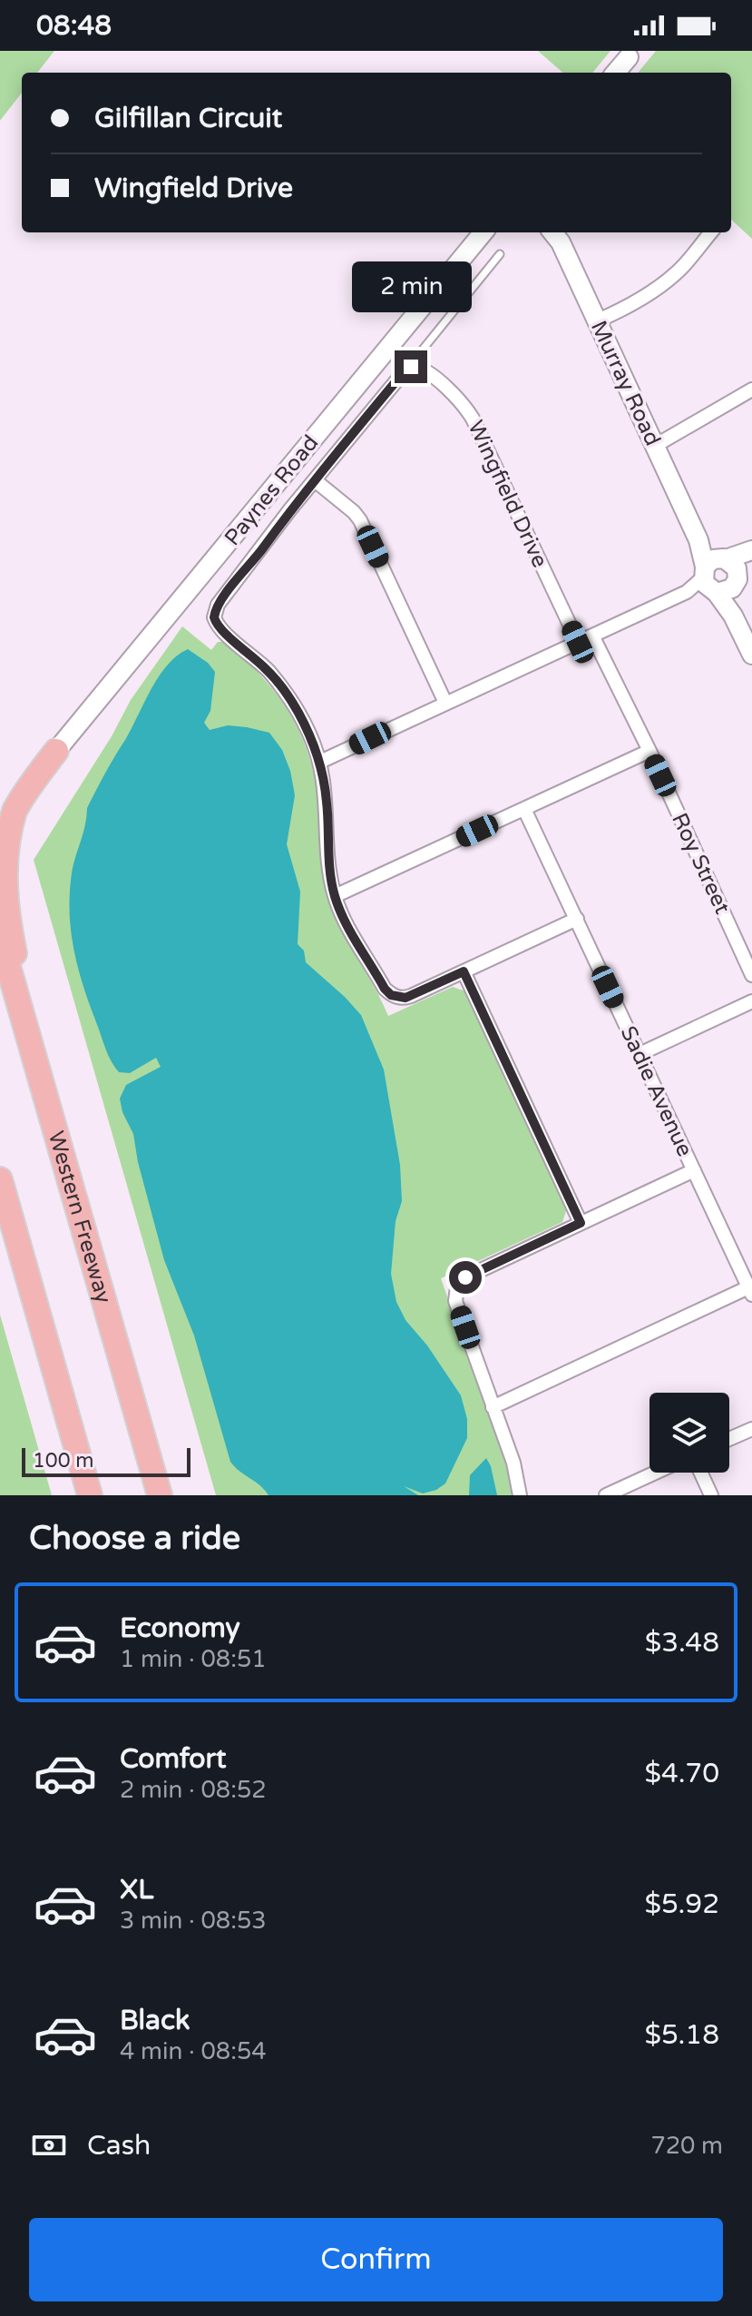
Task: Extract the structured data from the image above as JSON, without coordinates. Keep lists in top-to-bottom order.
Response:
{
  "streets": {
    "highway": ["Western Freeway"],
    "street": [
      "Murray Road",
      "Paynes Road",
      "Wingfield Drive",
      "Roy Street",
      "Sadie Avenue"
    ]
  },
  "scale_bar": "100 m",
  "page": {
    "status": "08:48",
    "banner": ["Gilfillan Circuit", "Wingfield Drive"],
    "bubble": "2 min",
    "scale": "100 m",
    "heading": "Choose a ride",
    "list": [
      {
        "name": "Economy",
        "note": "1 min · 08:51",
        "value": "$3.48"
      },
      {
        "name": "Comfort",
        "note": "2 min · 08:52",
        "value": "$4.70"
      },
      {
        "name": "XL",
        "note": "3 min · 08:53",
        "value": "$5.92"
      },
      {
        "name": "Black",
        "note": "4 min · 08:54",
        "value": "$5.18"
      }
    ],
    "pay": ["Cash", "720 m"],
    "buttons": "Confirm"
  }
}
